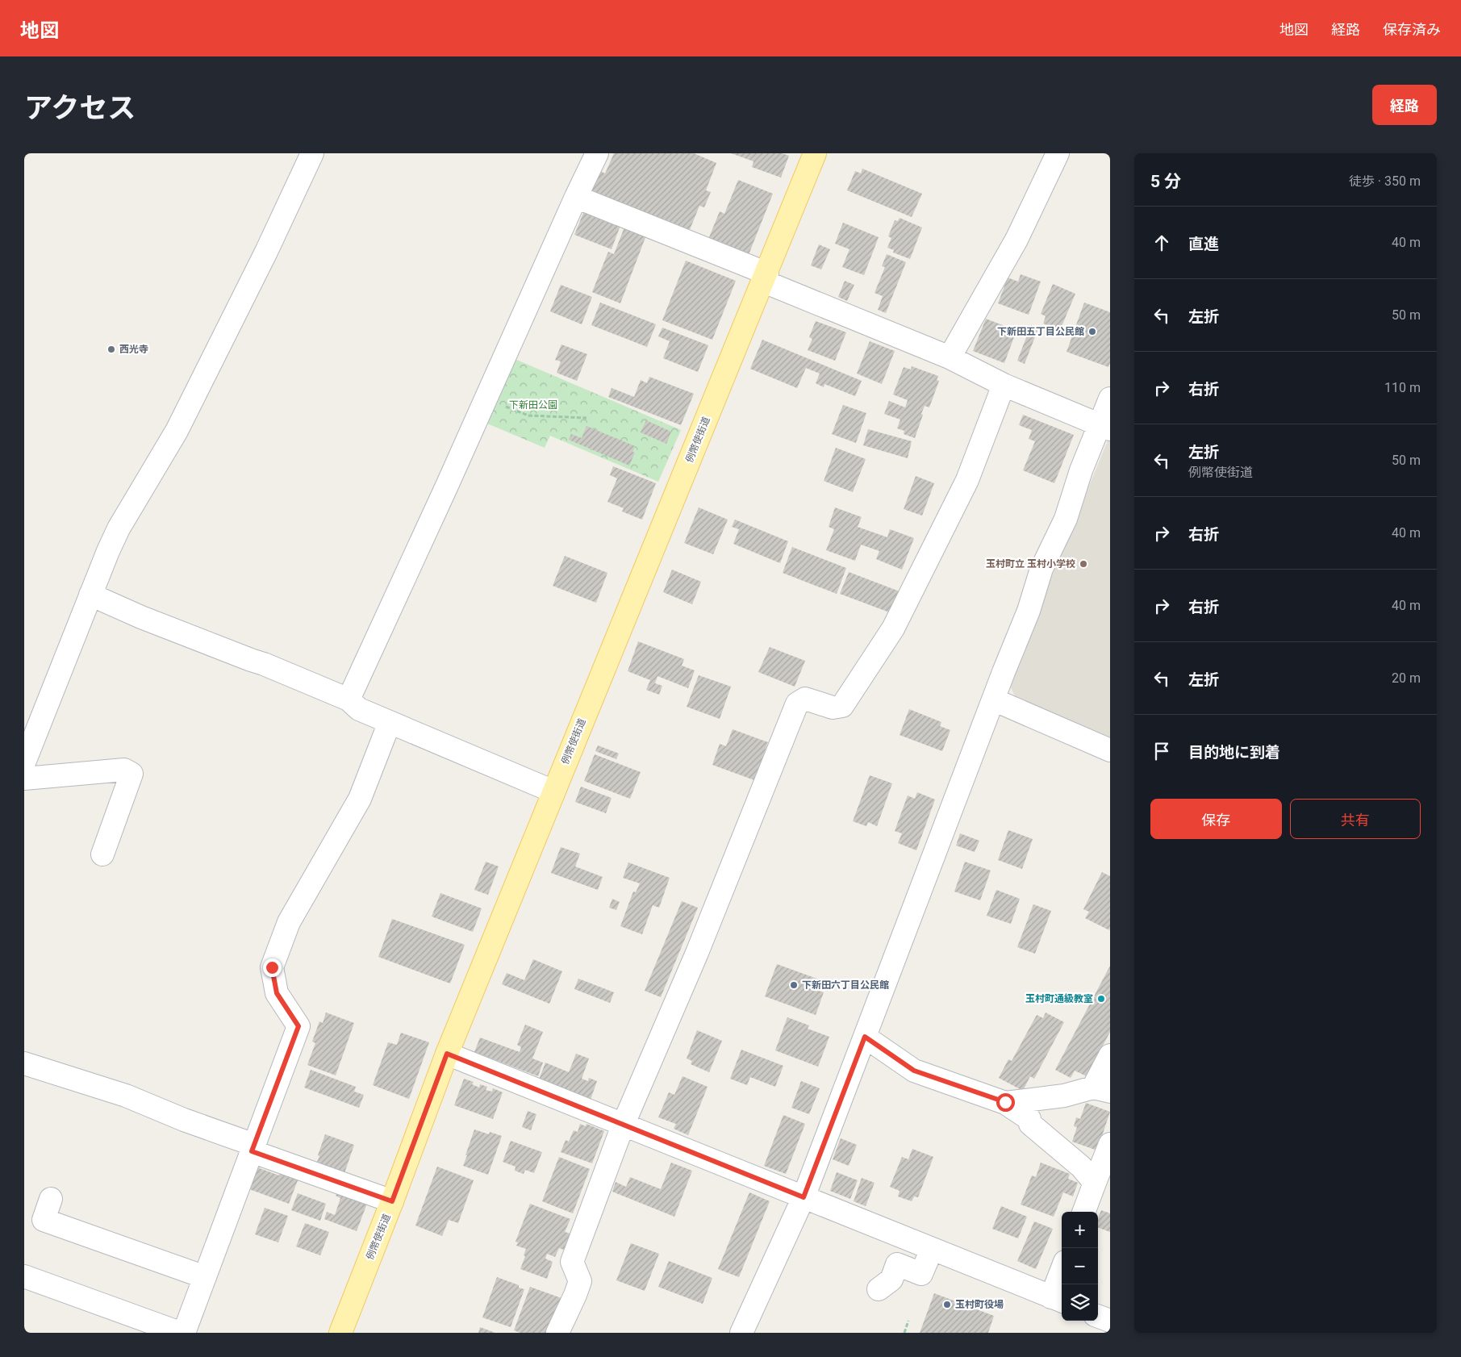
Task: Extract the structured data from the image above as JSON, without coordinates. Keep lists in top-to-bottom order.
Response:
{
  "streets": {
    "main road": ["例幣使街道"]
  },
  "parks": ["下新田公園"],
  "places": [
    "下新田五丁目公民館",
    "西光寺",
    "玉村町立 玉村小学校",
    "下新田六丁目公民館",
    "玉村町通級教室",
    "玉村町役場"
  ],
  "page": {
    "header": "地図",
    "nav": ["地図", "経路", "保存済み"],
    "title": "アクセス",
    "buttons": [
      "経路",
      ["保存", "共有"]
    ],
    "heading": ["5 分", "徒歩 · 350 m"],
    "list": [
      ["直進", "40 m"],
      ["左折", "50 m"],
      ["右折", "110 m"],
      ["左折", "例幣使街道", "50 m"],
      ["右折", "40 m"],
      ["右折", "40 m"],
      ["左折", "20 m"],
      "目的地に到着"
    ],
    "map_buttons": ["+", "−"]
  }
}
